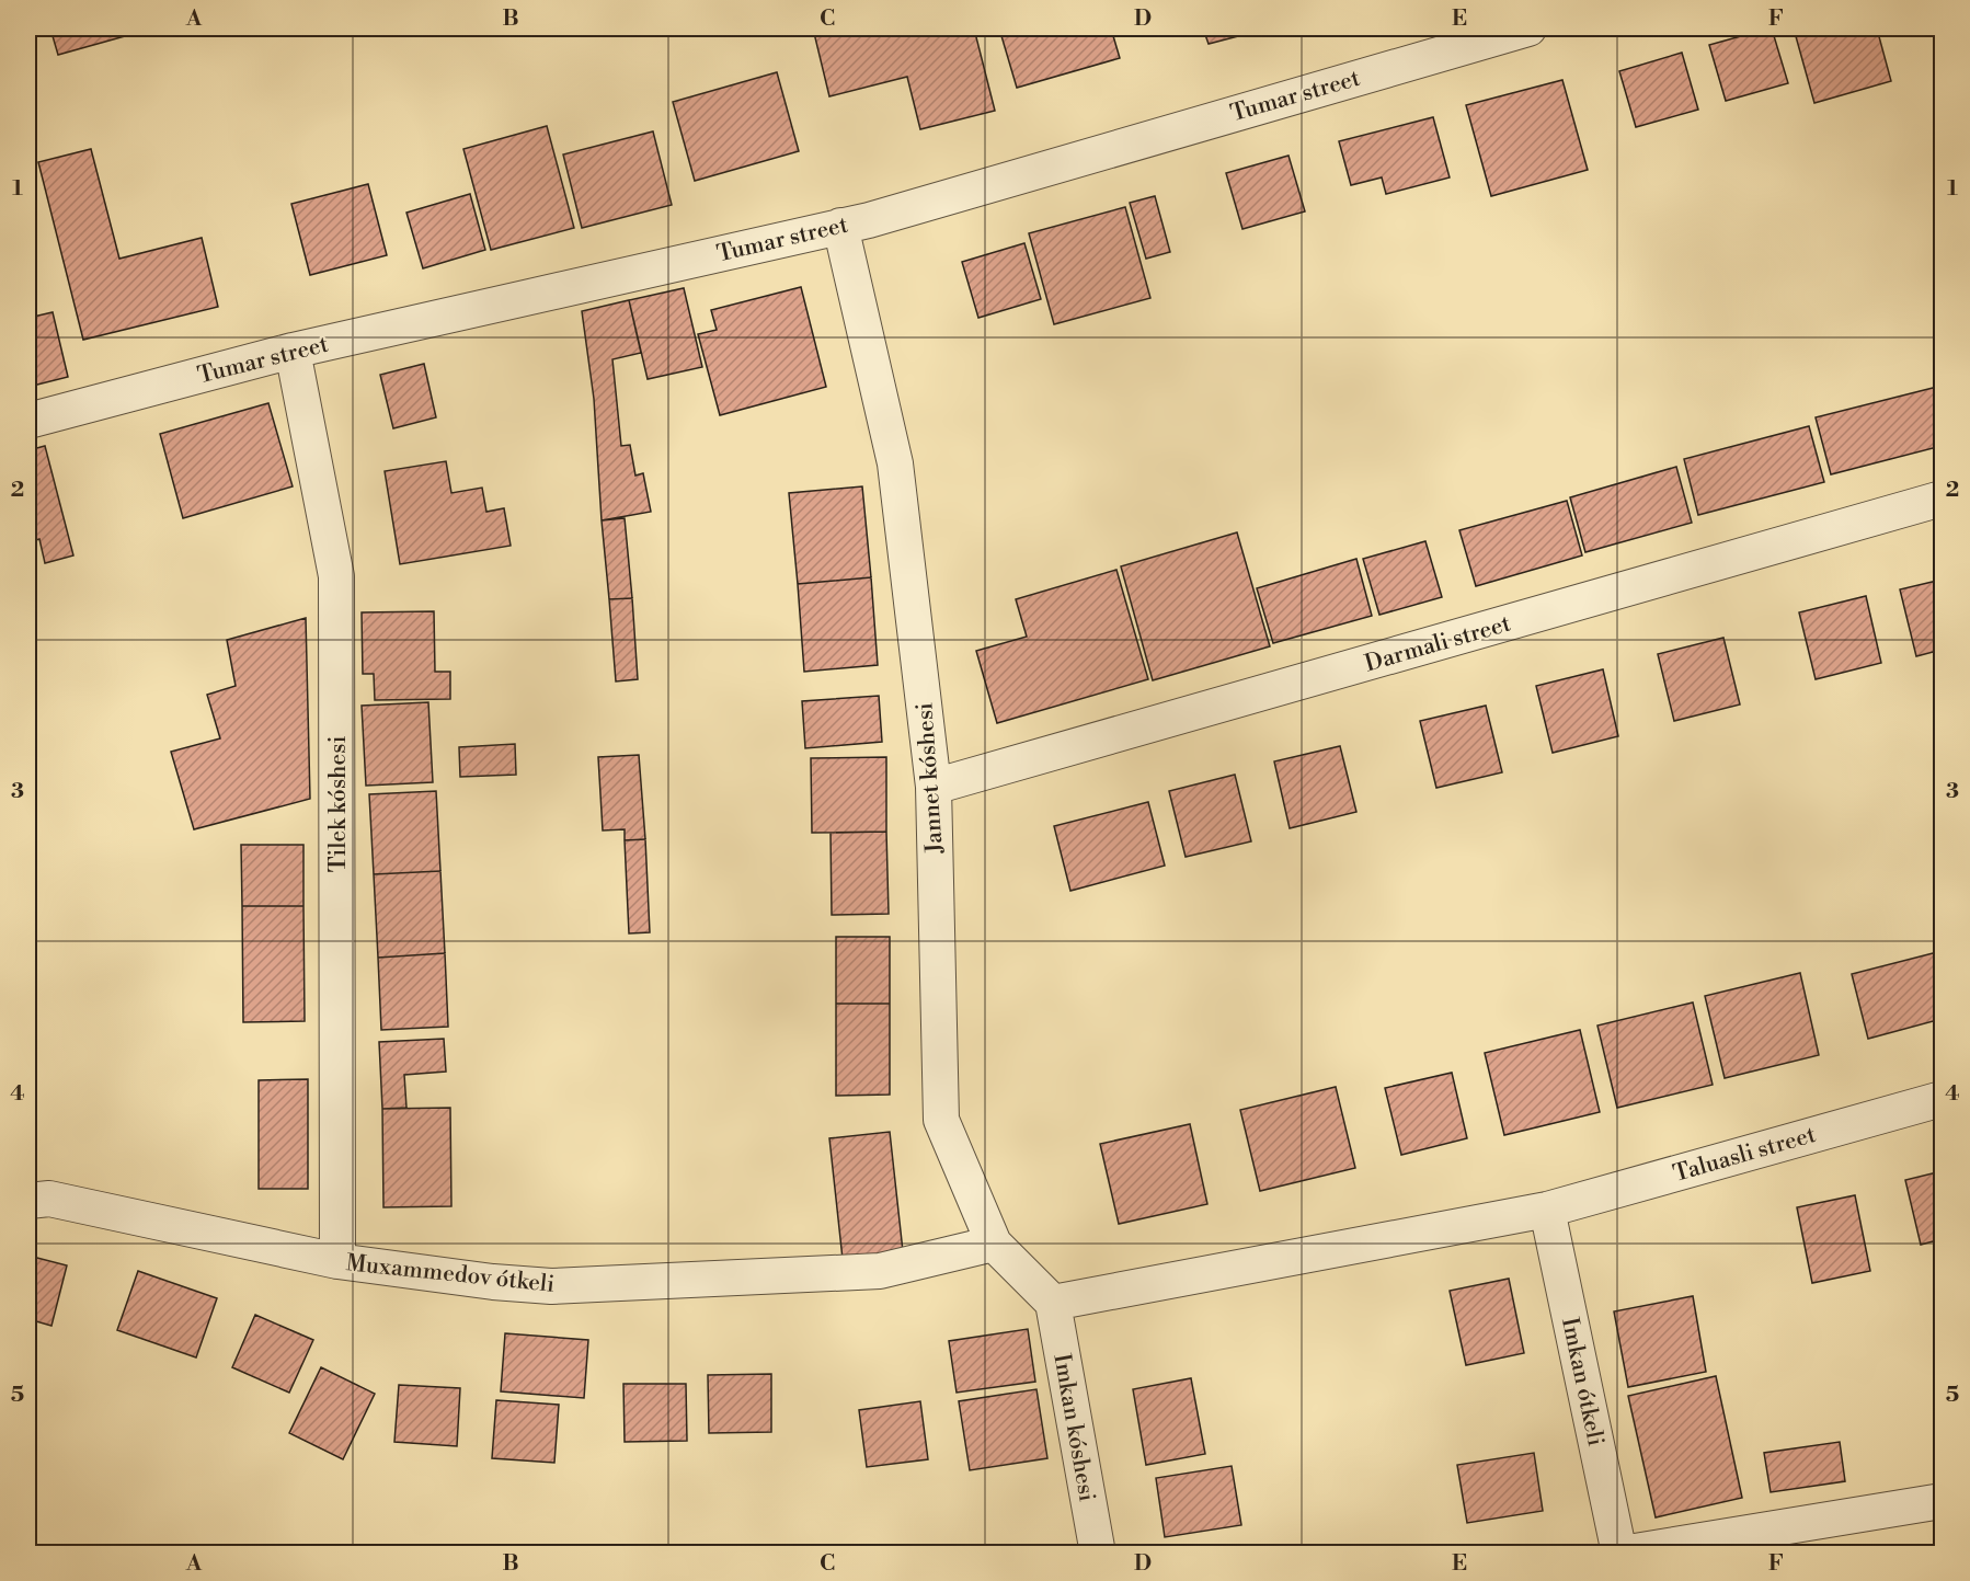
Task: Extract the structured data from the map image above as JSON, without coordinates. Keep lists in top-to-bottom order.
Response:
{
  "streets": {
    "street": [
      "Tumar street",
      "Darmali street",
      "Jannet kóshesi",
      "Tilek kóshesi",
      "Taluasli street",
      "Muxammedov ótkeli",
      "Imkan ótkeli",
      "Imkan kóshesi"
    ]
  },
  "crossings": [
    ["Tumar street", "Jannet kóshesi"],
    ["Tumar street", "Tilek kóshesi"],
    ["Darmali street", "Jannet kóshesi"],
    ["Jannet kóshesi", "Taluasli street"],
    ["Jannet kóshesi", "Muxammedov ótkeli"],
    ["Jannet kóshesi", "Imkan kóshesi"],
    ["Tilek kóshesi", "Muxammedov ótkeli"],
    ["Taluasli street", "Imkan ótkeli"],
    ["Taluasli street", "Imkan kóshesi"]
  ],
  "grid": {
    "columns": [
      "A",
      "B",
      "C",
      "D",
      "E",
      "F"
    ],
    "rows": [
      "1",
      "2",
      "3",
      "4",
      "5"
    ]
  }
}
